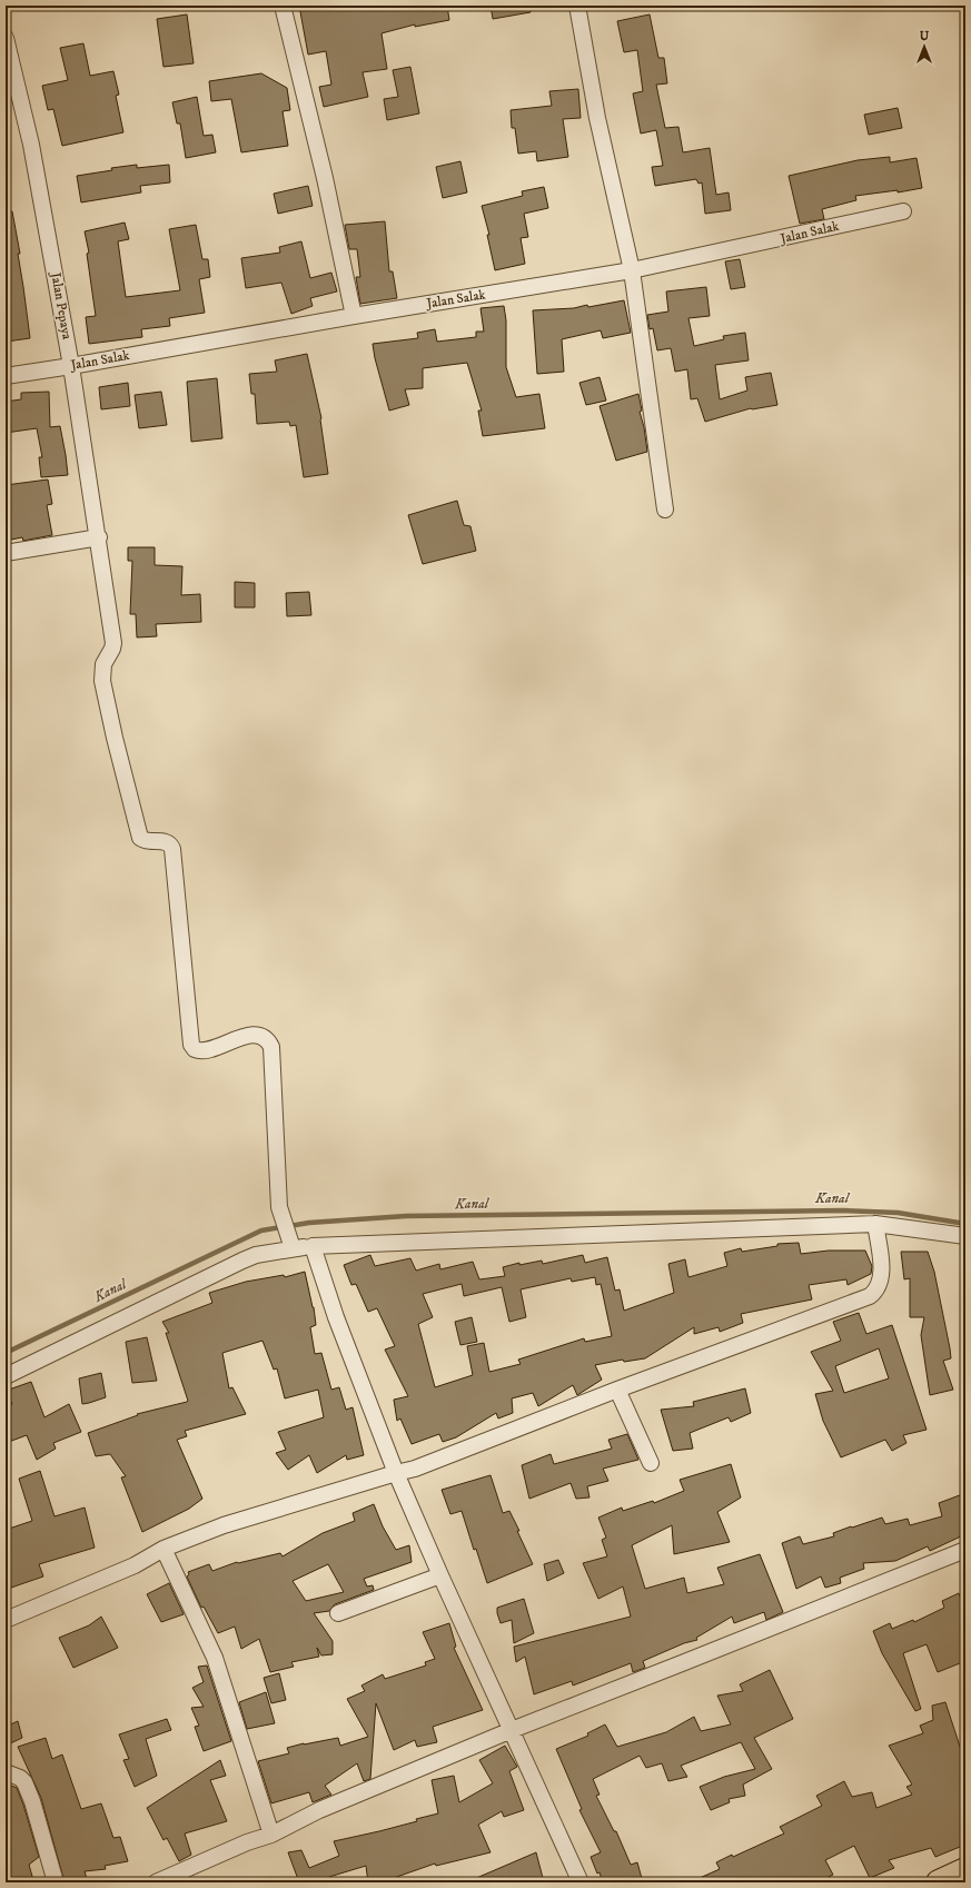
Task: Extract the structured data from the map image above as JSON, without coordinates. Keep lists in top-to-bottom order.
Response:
{
  "streets": {
    "street": ["Jalan Salak", "Jalan Pepaya"]
  },
  "crossings": [
    ["Jalan Salak", "Jalan Pepaya"]
  ],
  "water": ["Kanal"],
  "north": "top"
}
